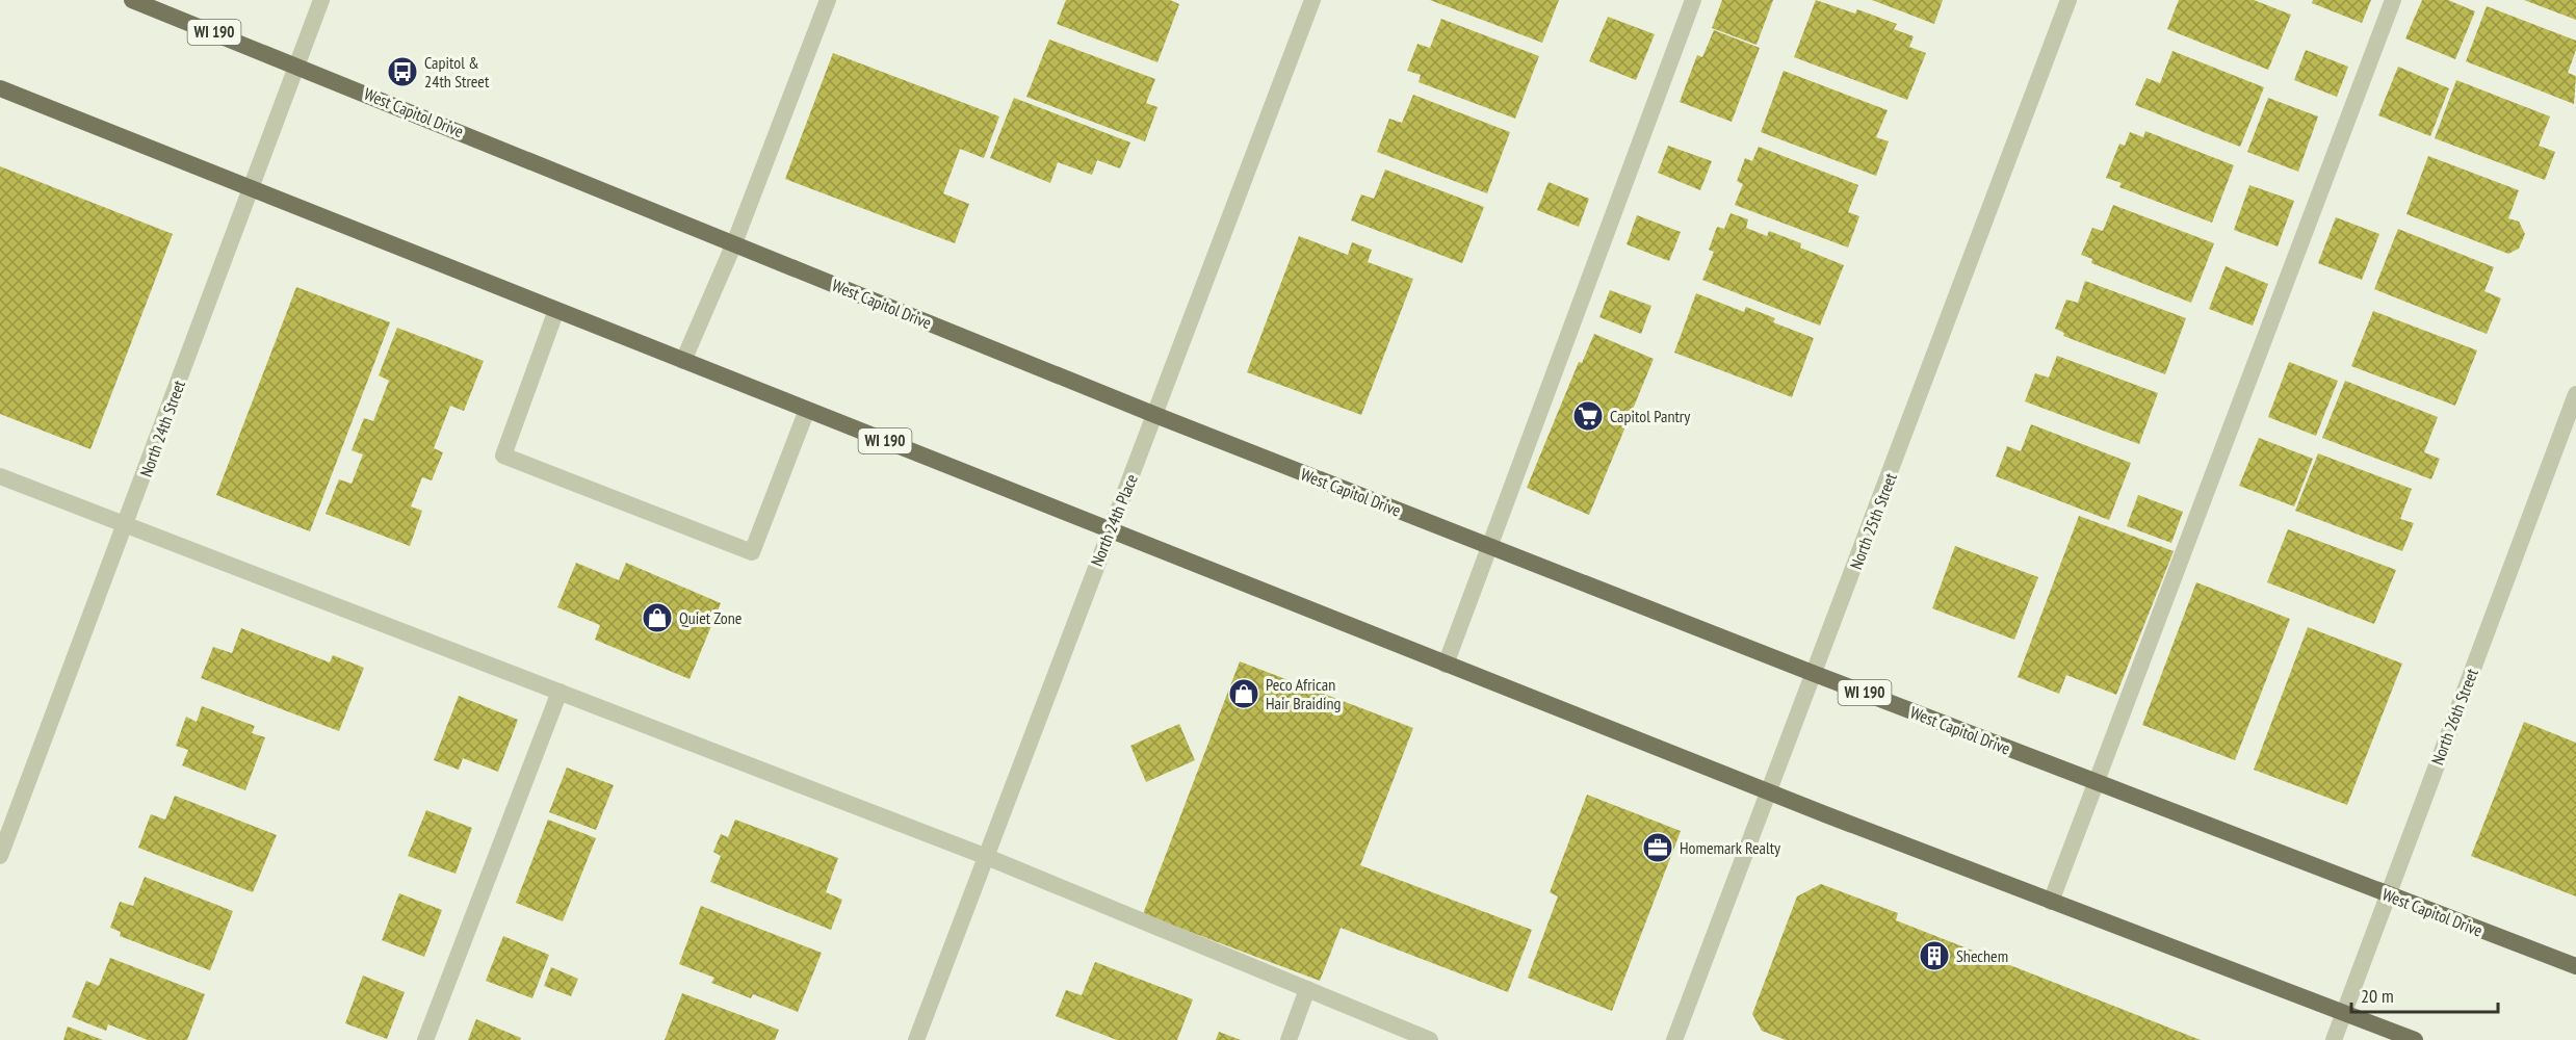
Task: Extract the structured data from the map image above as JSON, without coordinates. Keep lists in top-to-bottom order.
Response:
{
  "streets": {
    "main road": ["WI 190", "West Capitol Drive"],
    "street": [
      "North 24th Street",
      "North 24th Place",
      "North 25th Street",
      "North 26th Street"
    ]
  },
  "crossings": [
    ["WI 190", "North 24th Street"],
    ["WI 190", "North 24th Place"],
    ["WI 190", "North 25th Street"],
    ["WI 190", "North 26th Street"],
    ["West Capitol Drive", "North 24th Street"],
    ["West Capitol Drive", "North 24th Place"],
    ["West Capitol Drive", "North 25th Street"],
    ["West Capitol Drive", "North 26th Street"]
  ],
  "places": {
    "bus stop": ["Capitol & 24th Street"],
    "supermarket": ["Capitol Pantry"],
    "shop": ["Quiet Zone", "Peco African Hair Braiding"],
    "office": ["Homemark Realty"],
    "building": ["Shechem"]
  },
  "scale_bar": "20 m"
}
